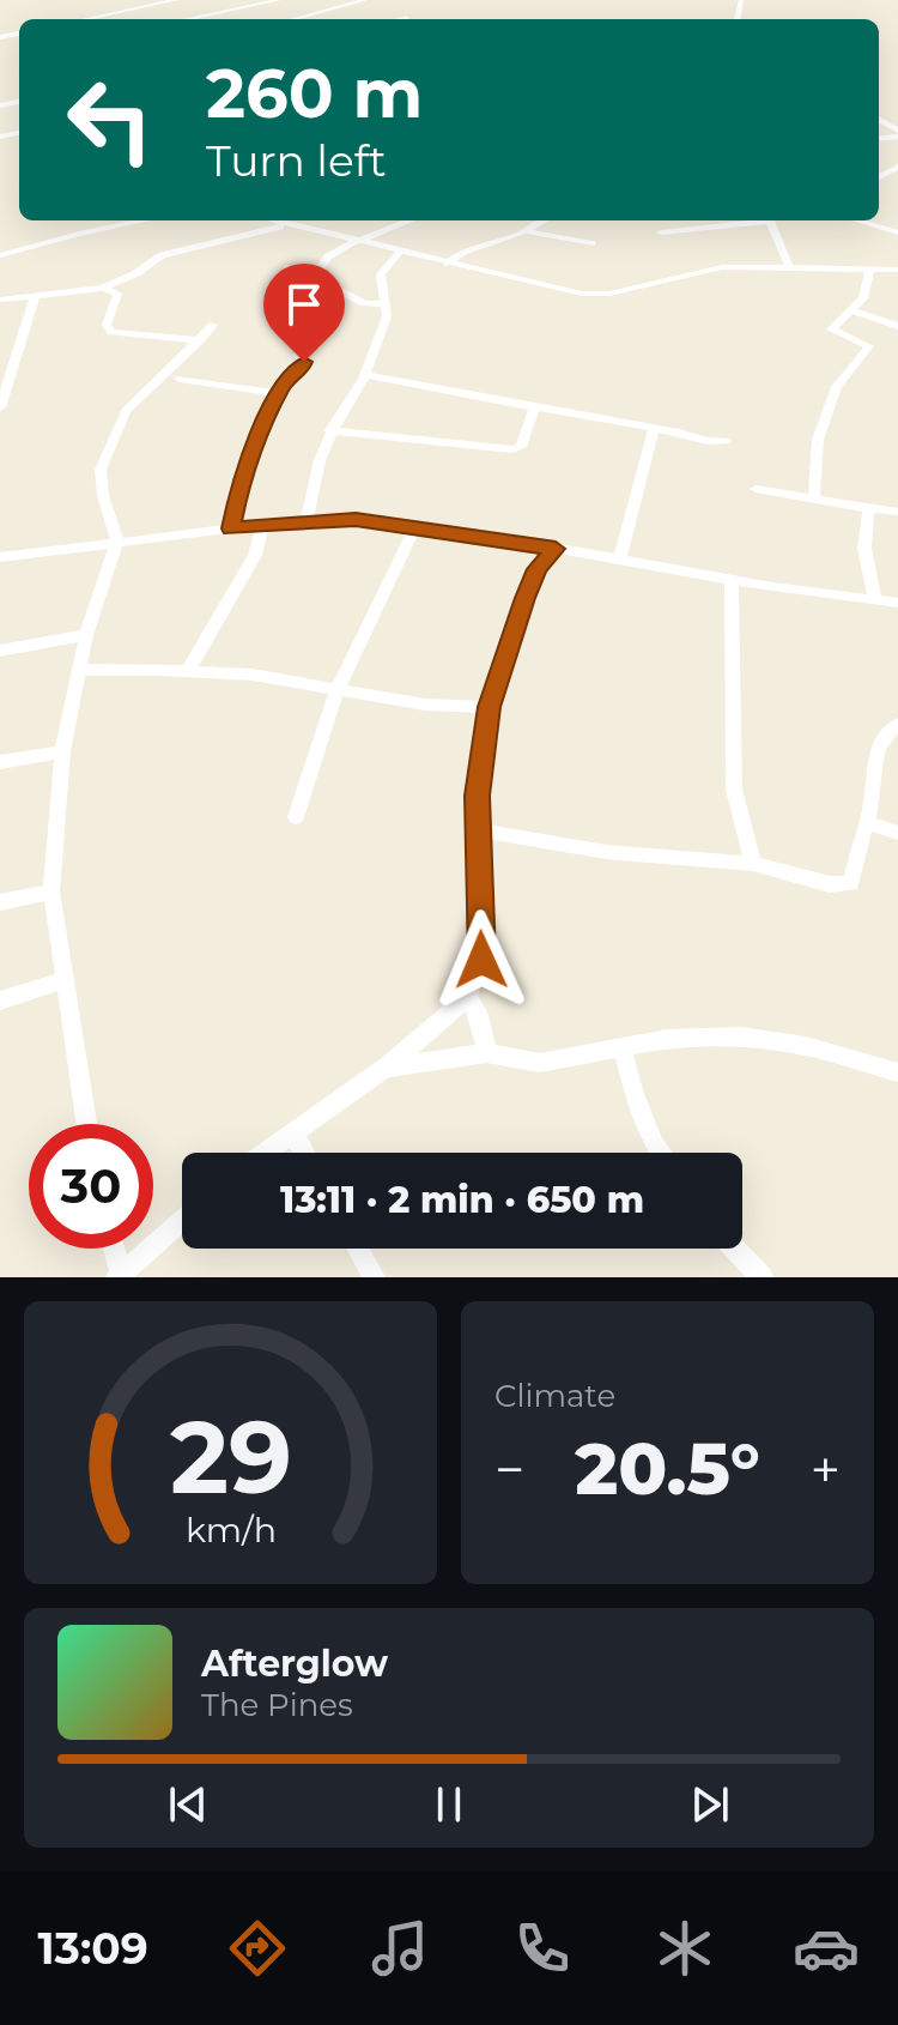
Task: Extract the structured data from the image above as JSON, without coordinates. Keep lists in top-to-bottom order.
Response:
{
  "page": {
    "turn": ["260 m", "Turn left"],
    "limit": "30",
    "trip": "13:11 · 2 min · 650 m",
    "tile": "Climate",
    "heat": ["−", "20.5°", "+"],
    "song": ["Afterglow", "The Pines"],
    "tabs": "13:09",
    "gauge": ["29", "km/h"]
  }
}
